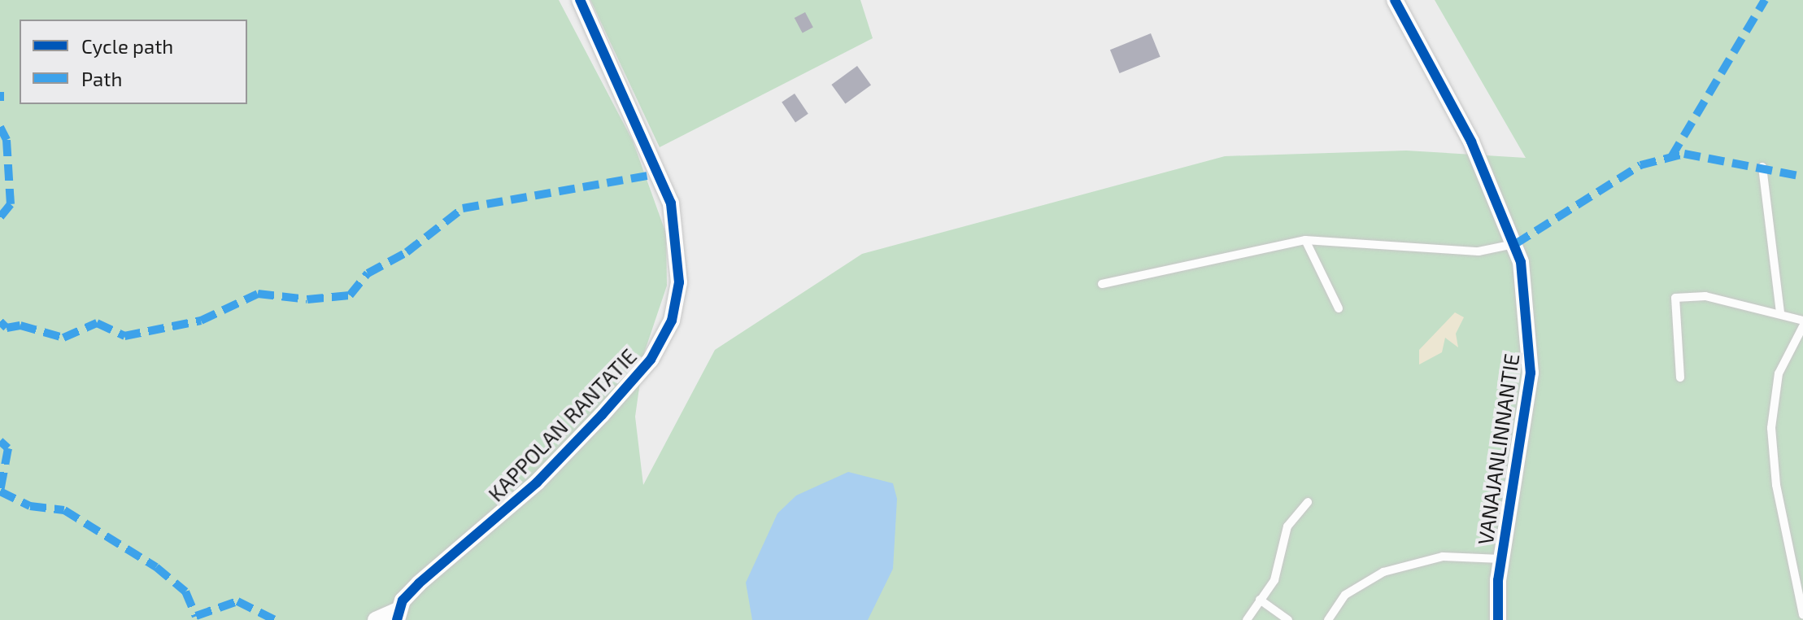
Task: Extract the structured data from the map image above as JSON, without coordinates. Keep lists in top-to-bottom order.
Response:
{
  "streets": {
    "street": ["KAPPOLAN RANTATIE", "VANAJANLINNANTIE"]
  },
  "legend": ["Cycle path", "Path"]
}
